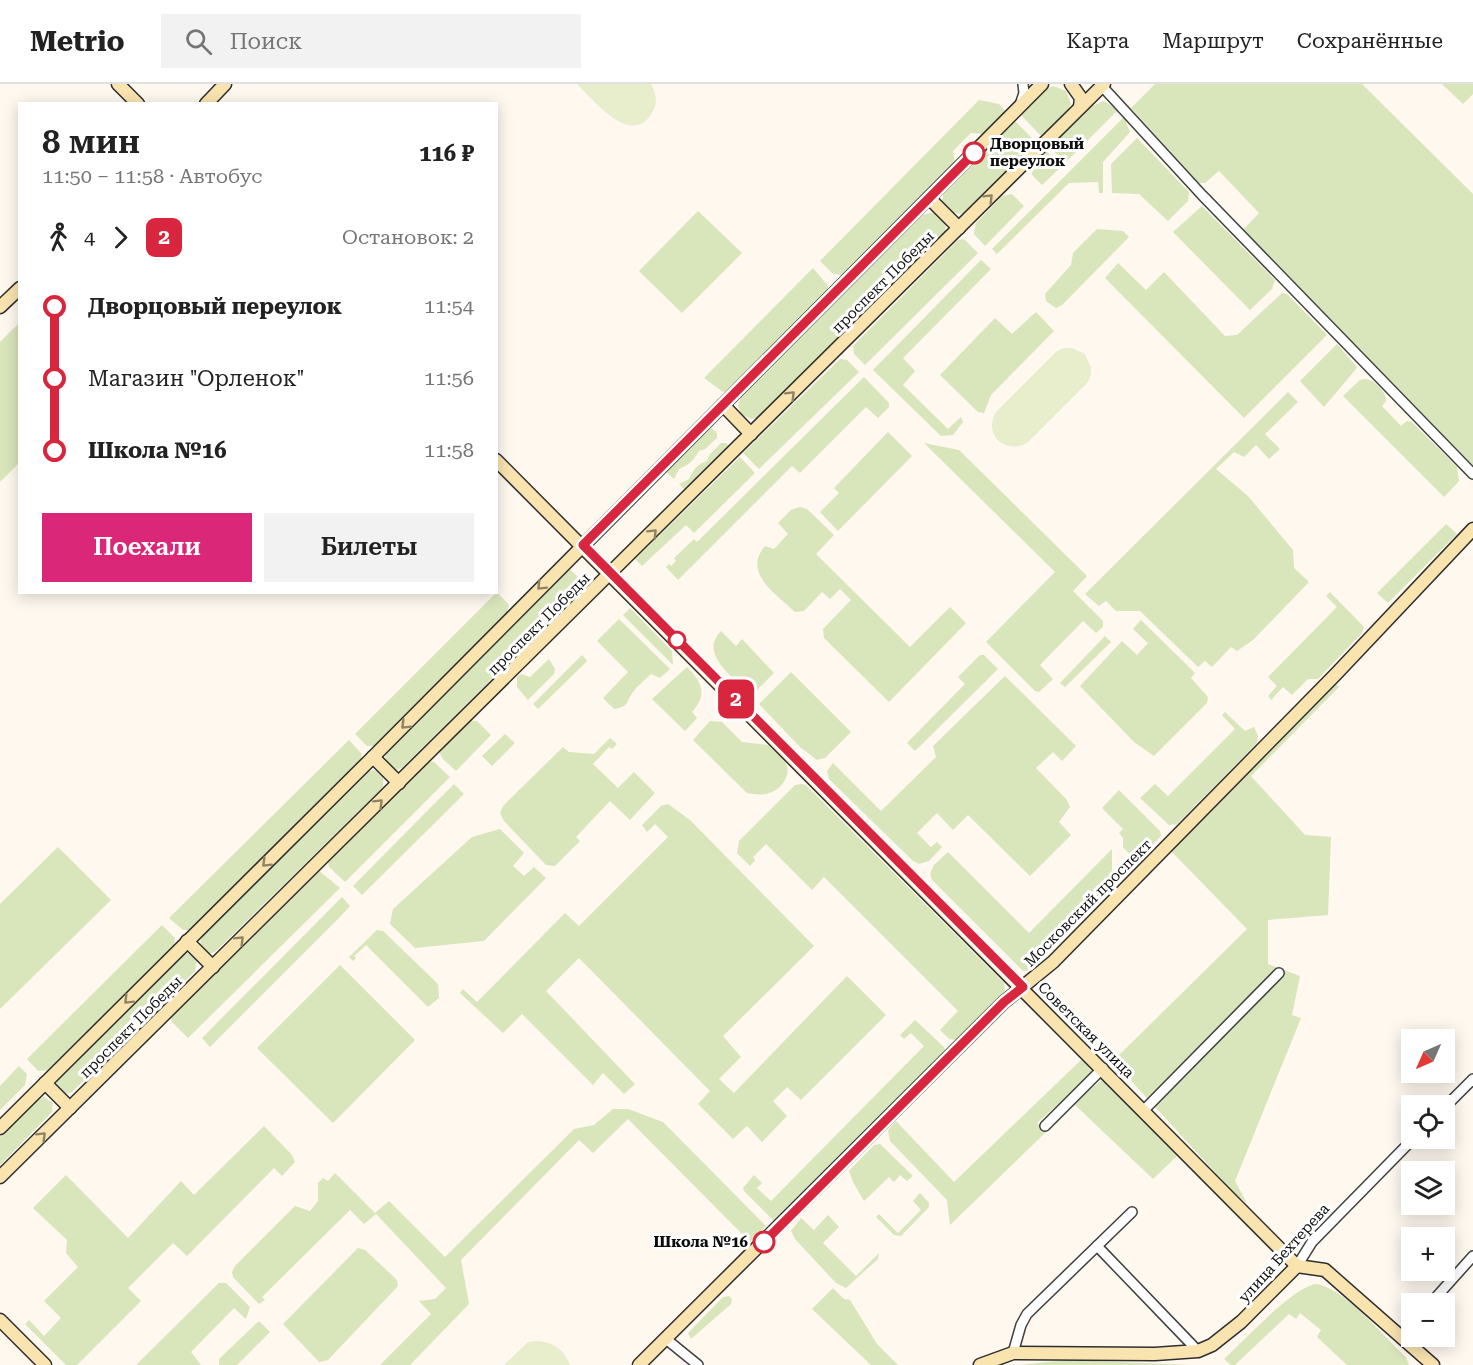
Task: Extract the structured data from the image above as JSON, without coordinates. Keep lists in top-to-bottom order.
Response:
{
  "streets": {
    "main road": [
      "проспект Победы",
      "Московский проспект",
      "Советская улица",
      "улица Бехтерева"
    ]
  },
  "crossings": [
    ["проспект Победы", "Советская улица"],
    ["Московский проспект", "Советская улица"],
    ["Советская улица", "улица Бехтерева"]
  ],
  "places": ["Дворцовый переулок", "Школа №16"],
  "lines": ["bus line 2"],
  "north": "bottom left",
  "page": {
    "header": "Metrio",
    "search": "Поиск",
    "nav": ["Карта", "Маршрут", "Сохранённые"],
    "on_map": "2",
    "heading": ["8 мин", "11:50 – 11:58 · Автобус", "116 ₽"],
    "legs": ["4", "2", "Остановок: 2"],
    "list": [
      {
        "name": "Дворцовый переулок",
        "value": "11:54"
      },
      {
        "name": "Магазин \"Орленок\"",
        "value": "11:56"
      },
      {
        "name": "Школа №16",
        "value": "11:58"
      }
    ],
    "buttons": ["Поехали", "Билеты"],
    "map_buttons": ["+", "−"]
  }
}
